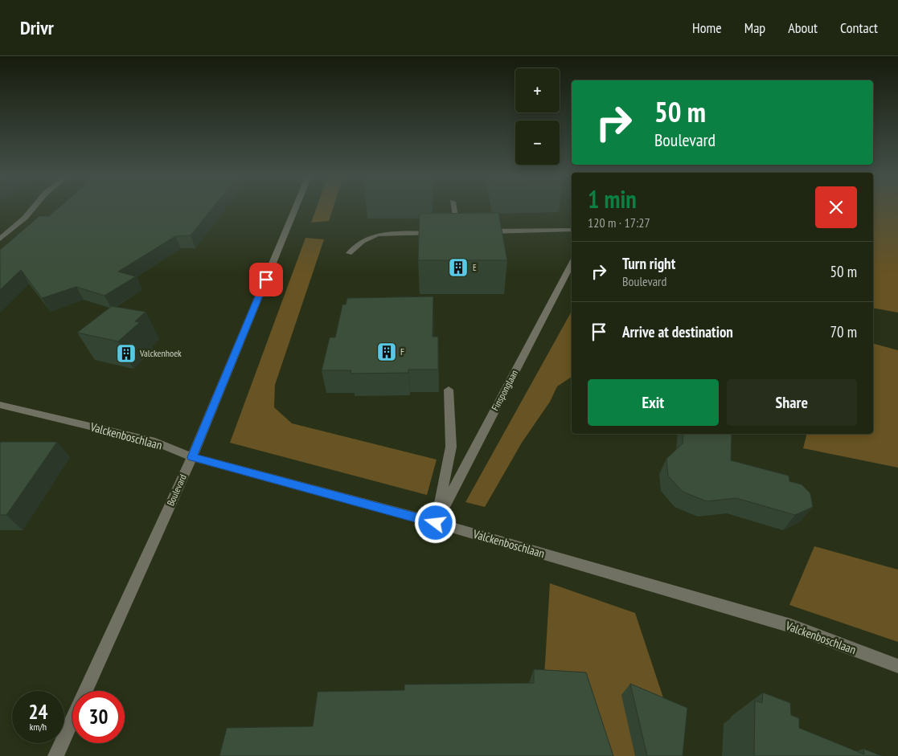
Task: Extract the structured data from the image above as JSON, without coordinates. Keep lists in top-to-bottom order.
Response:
{
  "streets": {
    "street": ["Finsponglaan", "Valckenboschlaan", "Boulevard"]
  },
  "crossings": [
    ["Finsponglaan", "Valckenboschlaan"],
    ["Valckenboschlaan", "Boulevard"]
  ],
  "places": {
    "building": ["E", "F", "Valckenhoek"]
  },
  "page": {
    "header": "Drivr",
    "nav": [
      "Home",
      "Map",
      "About",
      "Contact"
    ],
    "map_buttons": ["+", "−"],
    "turn": ["50 m", "Boulevard"],
    "heading": ["1 min", "120 m · 17:27"],
    "list": [
      {
        "name": "Turn right",
        "note": "Boulevard",
        "value": "50 m"
      },
      {
        "name": "Arrive at destination",
        "value": "70 m"
      }
    ],
    "buttons": ["Exit", "Share"],
    "speed": "24 km/h",
    "limit": "30"
  }
}
